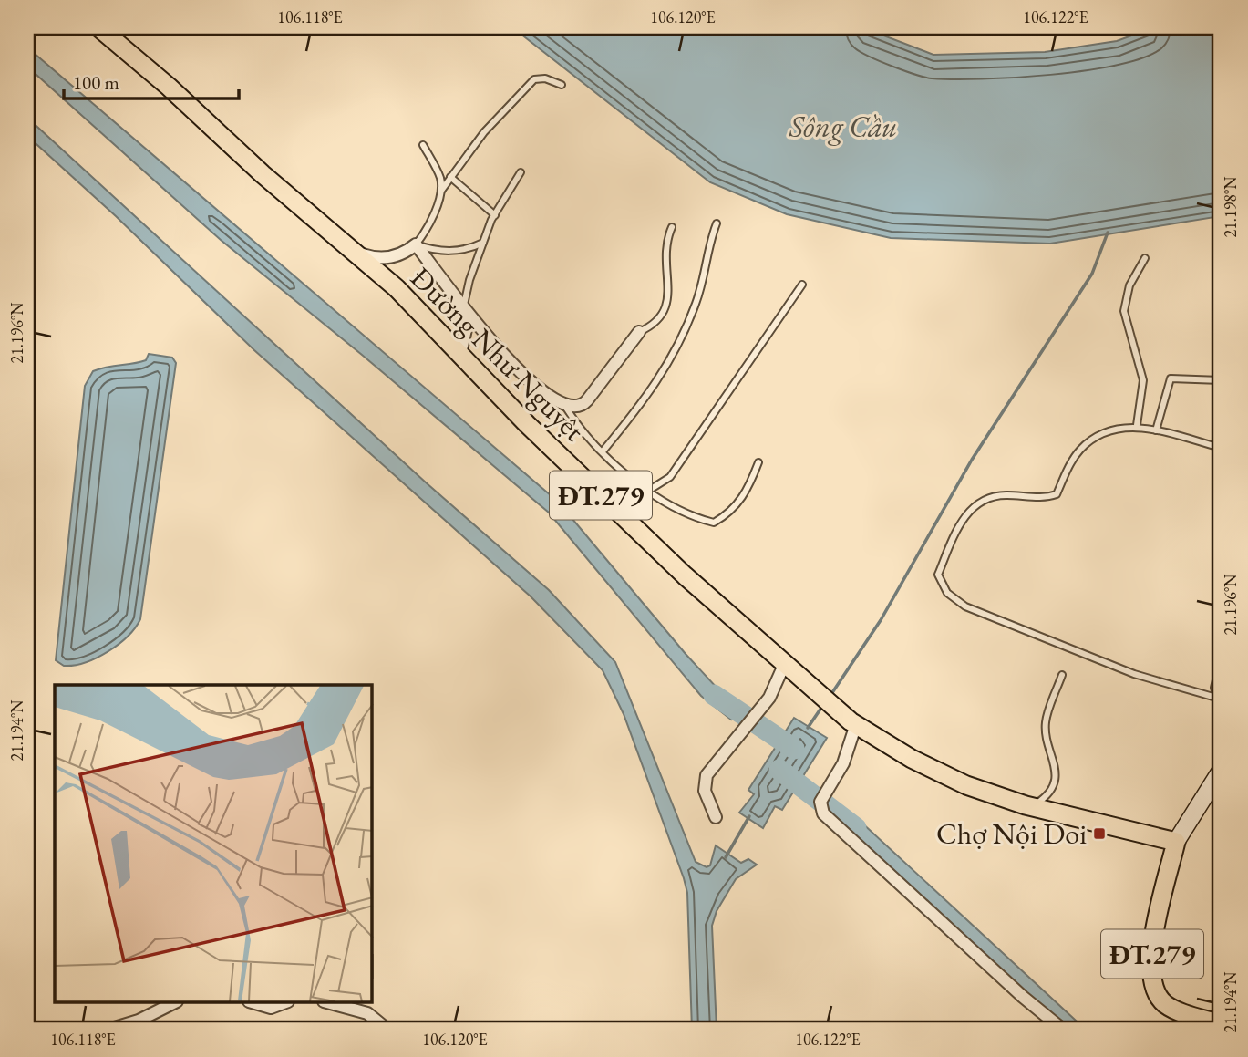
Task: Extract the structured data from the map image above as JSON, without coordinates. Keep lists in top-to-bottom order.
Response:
{
  "streets": {
    "main road": ["Đường Như Nguyệt", "ĐT.279"]
  },
  "crossings": [
    ["Đường Như Nguyệt", "ĐT.279"]
  ],
  "water": ["Sông Cầu"],
  "places": {
    "transit": ["Chợ Nội Doi"]
  },
  "scale_bar": "100 m",
  "coordinates": [
    "106.118°E",
    "106.120°E",
    "106.122°E",
    "21.198°N",
    "21.196°N",
    "21.194°N"
  ]
}
